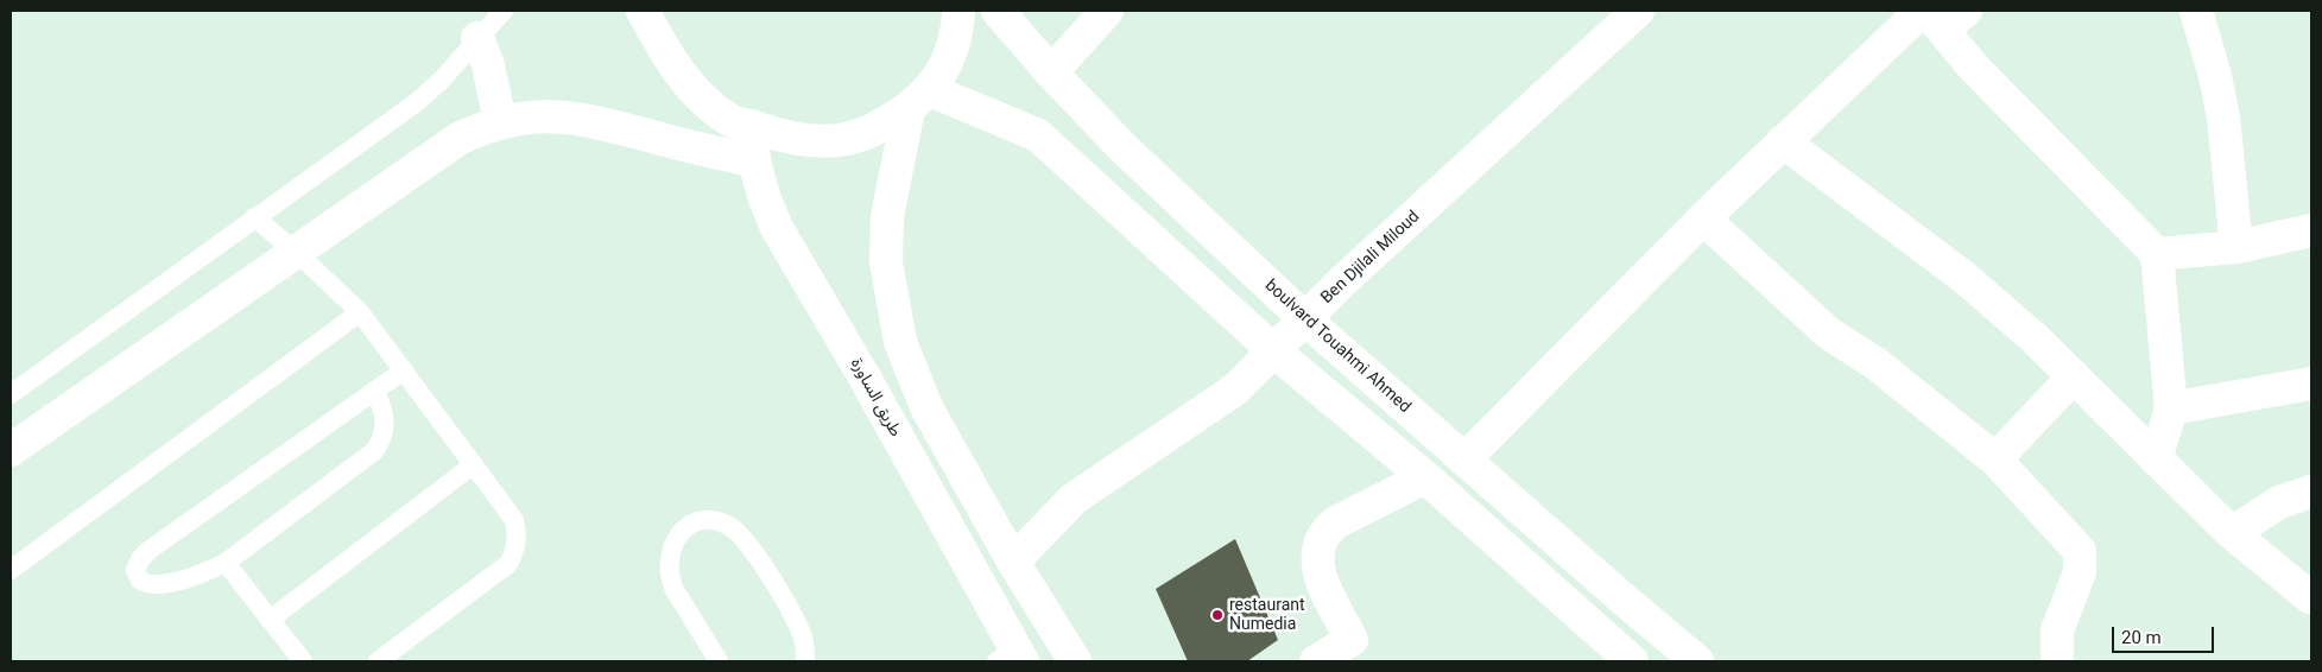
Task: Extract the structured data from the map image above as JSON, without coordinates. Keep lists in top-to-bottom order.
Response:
{
  "streets": {
    "street": ["Ben Djilali Miloud", "boulvard Touahmi Ahmed", "طريق الساورة"]
  },
  "crossings": [
    ["Ben Djilali Miloud", "boulvard Touahmi Ahmed"]
  ],
  "places": ["restaurant Numedia"],
  "scale_bar": "20 m"
}
